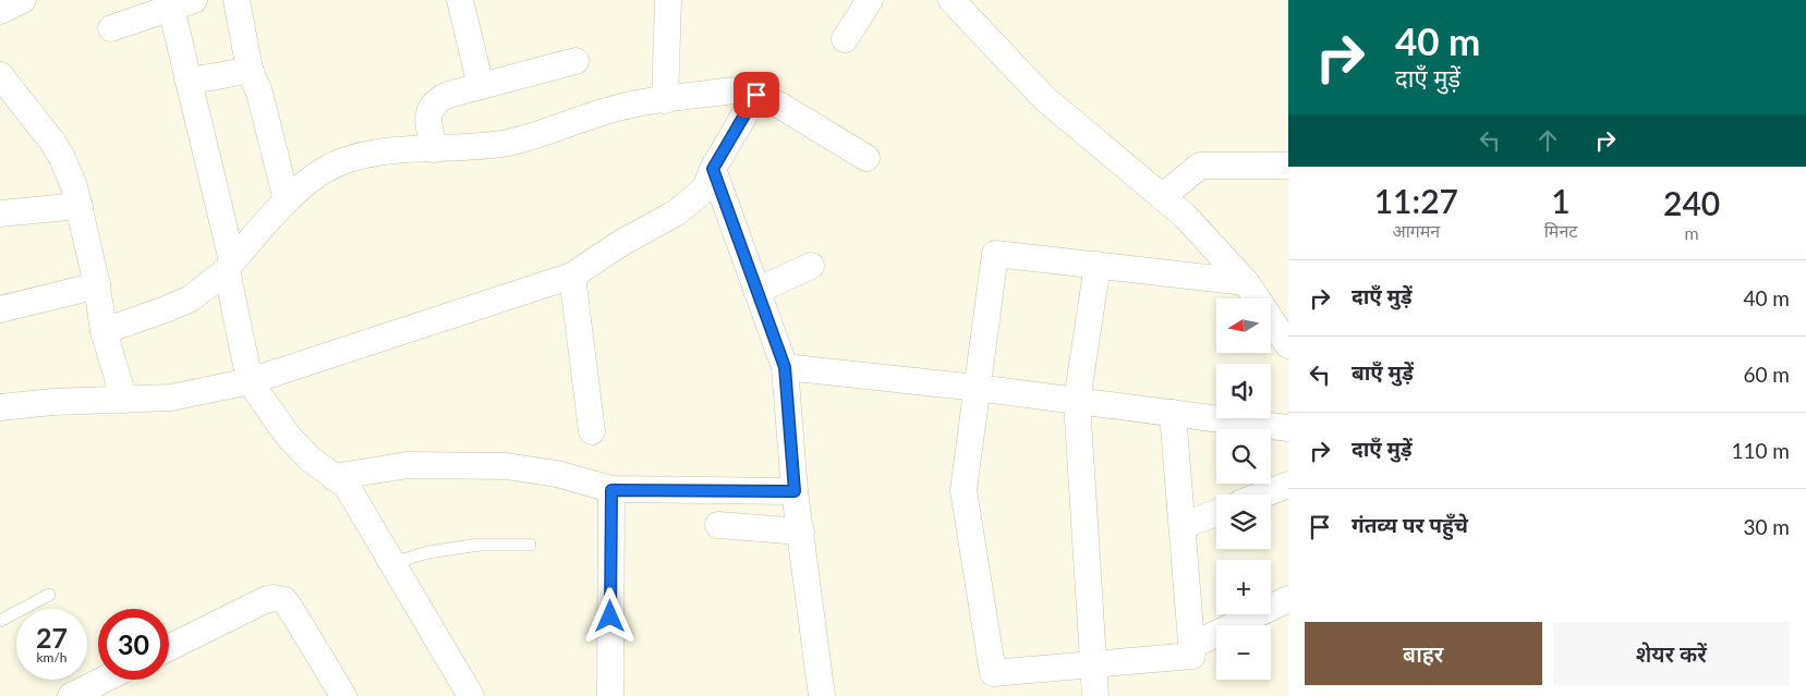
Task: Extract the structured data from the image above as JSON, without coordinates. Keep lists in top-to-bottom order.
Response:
{
  "north": "left",
  "page": {
    "turn": ["40 m", "दाएँ मुड़ें"],
    "eta": [
      "11:27",
      "आगमन",
      "1",
      "मिनट",
      "240",
      "m"
    ],
    "list": [
      {
        "name": "दाएँ मुड़ें",
        "value": "40 m"
      },
      {
        "name": "बाएँ मुड़ें",
        "value": "60 m"
      },
      {
        "name": "दाएँ मुड़ें",
        "value": "110 m"
      },
      {
        "name": "गंतव्य पर पहुँचे",
        "value": "30 m"
      }
    ],
    "map_buttons": ["+", "−"],
    "speed": "27 km/h",
    "limit": "30",
    "buttons": ["बाहर", "शेयर करें"]
  }
}
